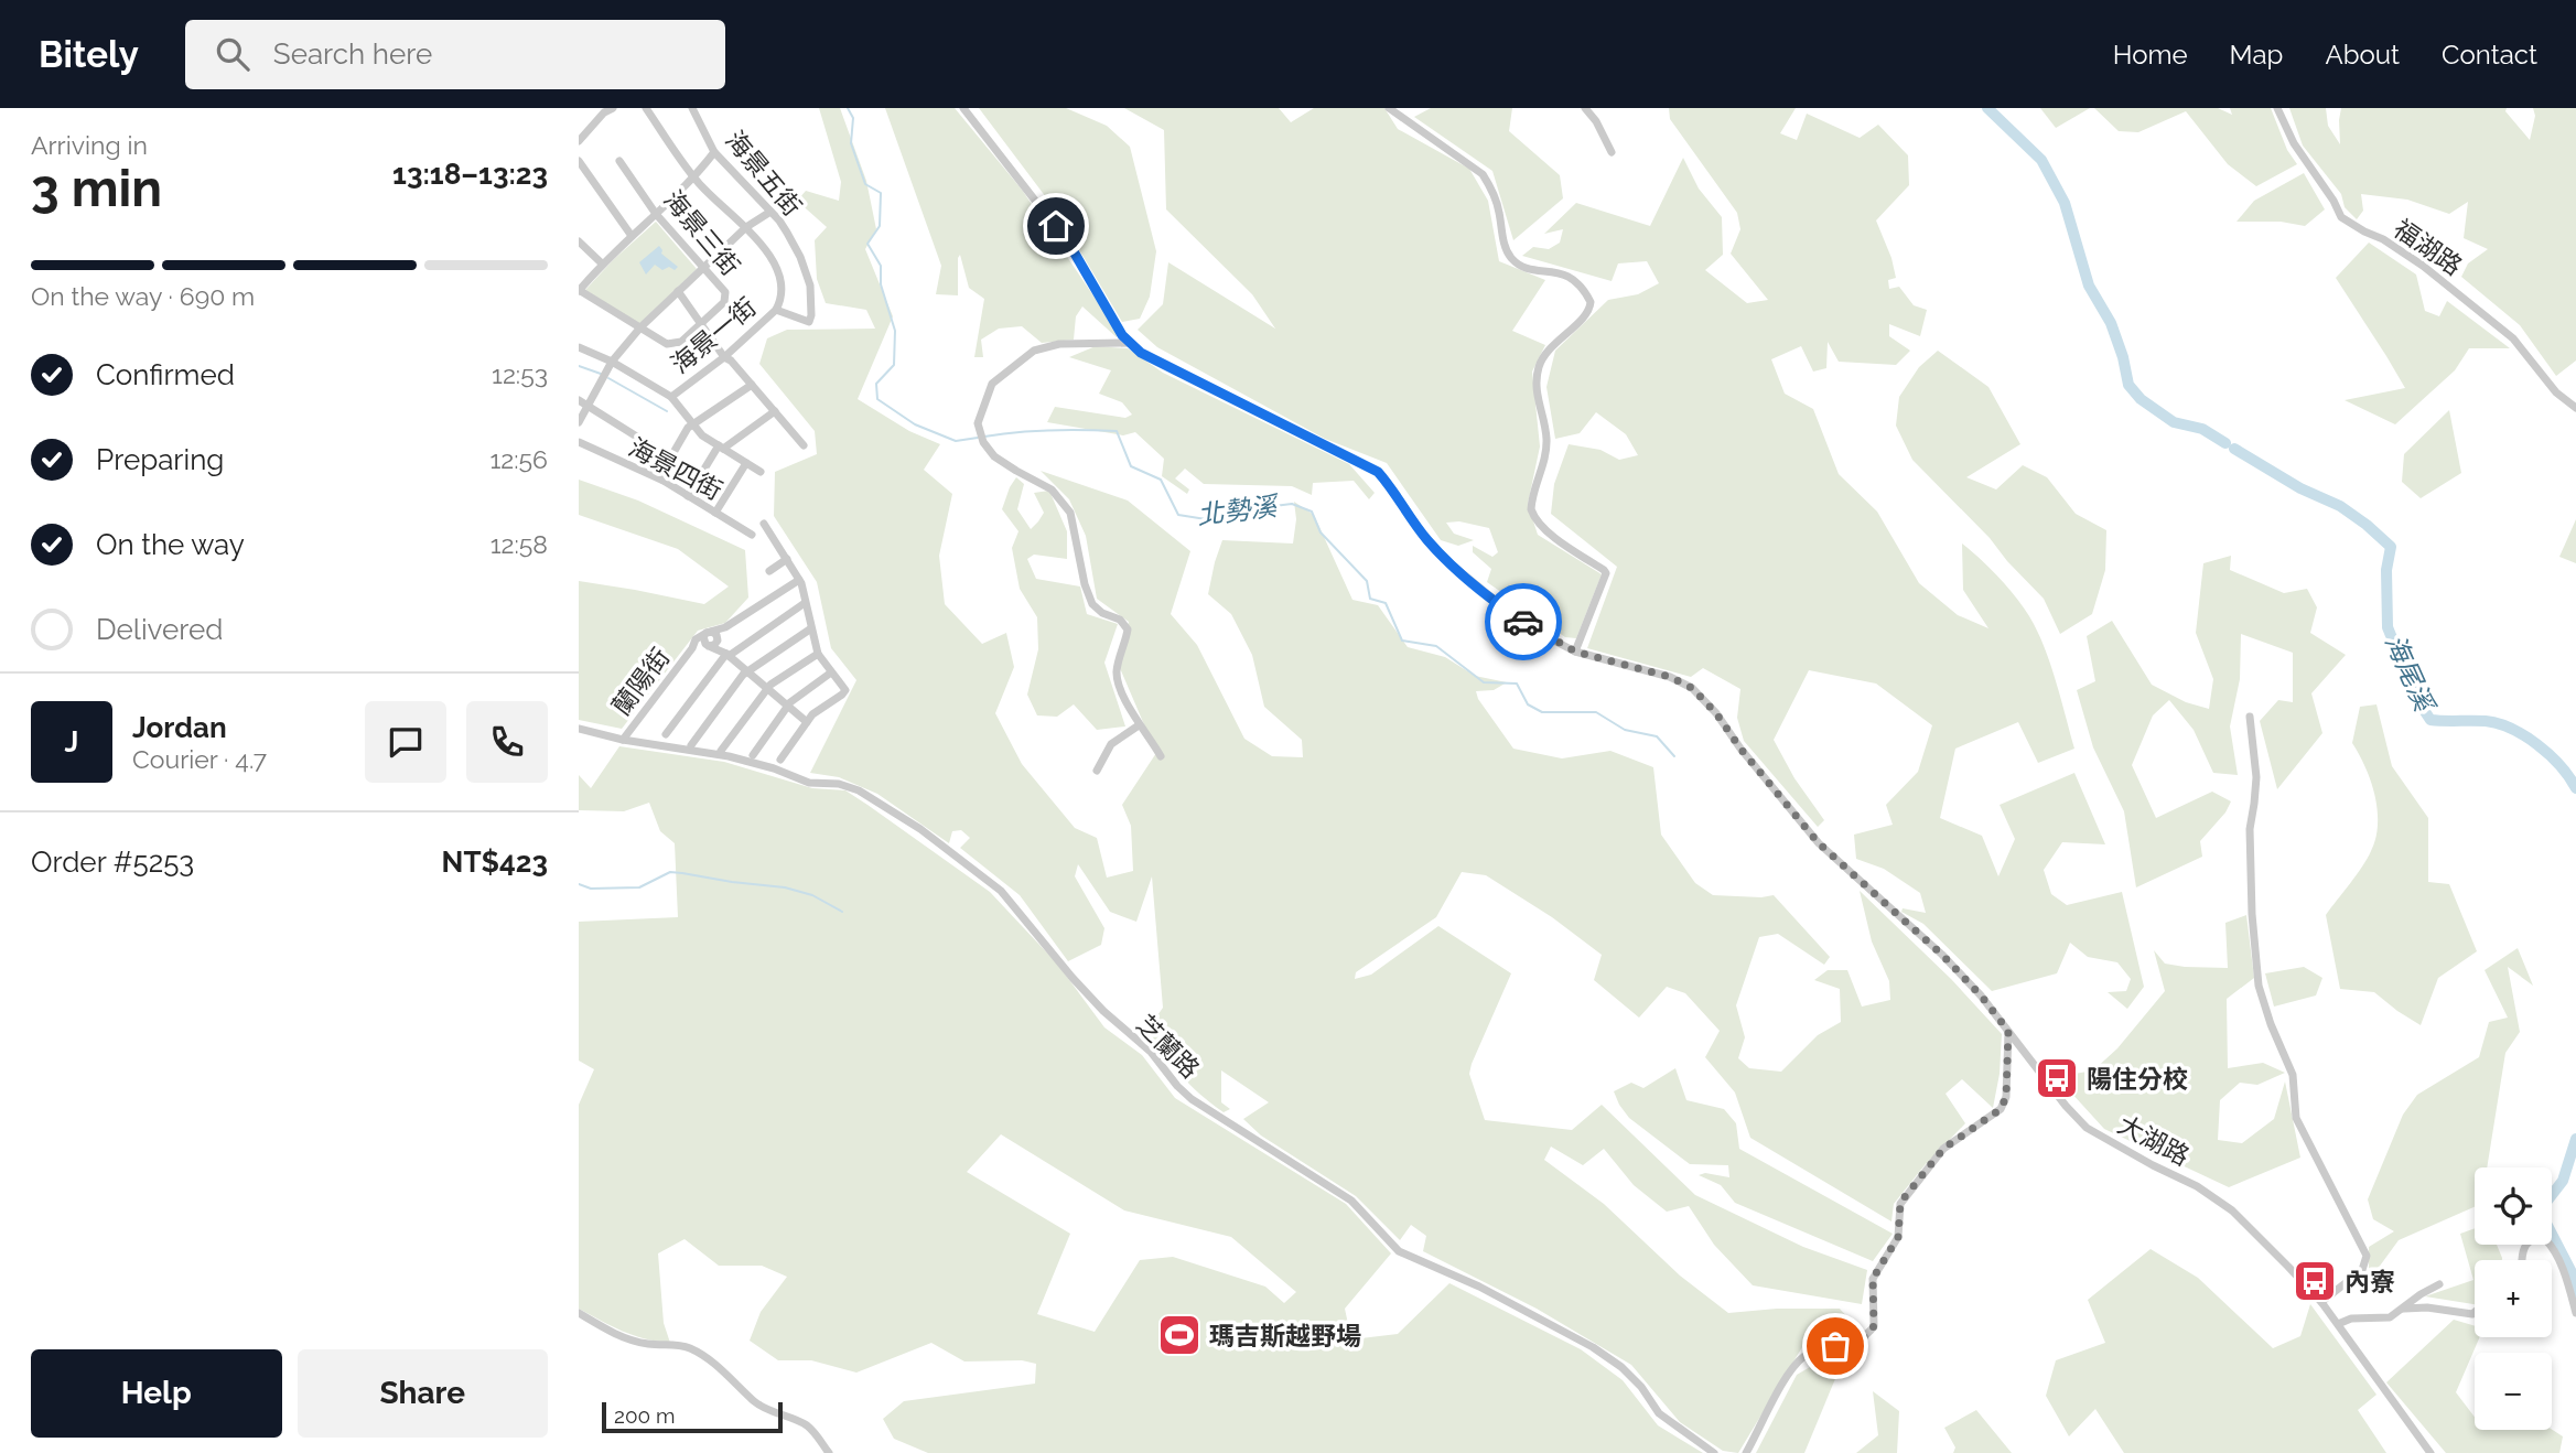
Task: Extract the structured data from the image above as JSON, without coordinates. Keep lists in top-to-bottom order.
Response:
{
  "streets": {
    "street": [
      "海景五街",
      "海景三街",
      "福湖路",
      "海景一街",
      "海景四街",
      "蘭陽街",
      "芝蘭路",
      "大湖路"
    ]
  },
  "crossings": [
    ["海景五街", "海景一街"],
    ["蘭陽街", "芝蘭路"]
  ],
  "water": ["北勢溪", "海尾溪"],
  "places": {
    "bus stop": ["陽住分校", "內寮"],
    "sports": ["瑪吉斯越野場"]
  },
  "scale_bar": "200 m",
  "page": {
    "header": "Bitely",
    "search": "Search here",
    "nav": [
      "Home",
      "Map",
      "About",
      "Contact"
    ],
    "heading": ["3 min", "Arriving in", "13:18–13:23"],
    "panel": [
      "Jordan",
      "Courier · 4.7",
      "Order #5253",
      "NT$423"
    ],
    "bar": "On the way · 690 m",
    "list": [
      ["Confirmed", "12:53"],
      ["Preparing", "12:56"],
      ["On the way", "12:58"],
      "Delivered"
    ],
    "round": "J",
    "map_buttons": ["+", "−"],
    "buttons": ["Help", "Share"],
    "scale": "200 m"
  }
}
